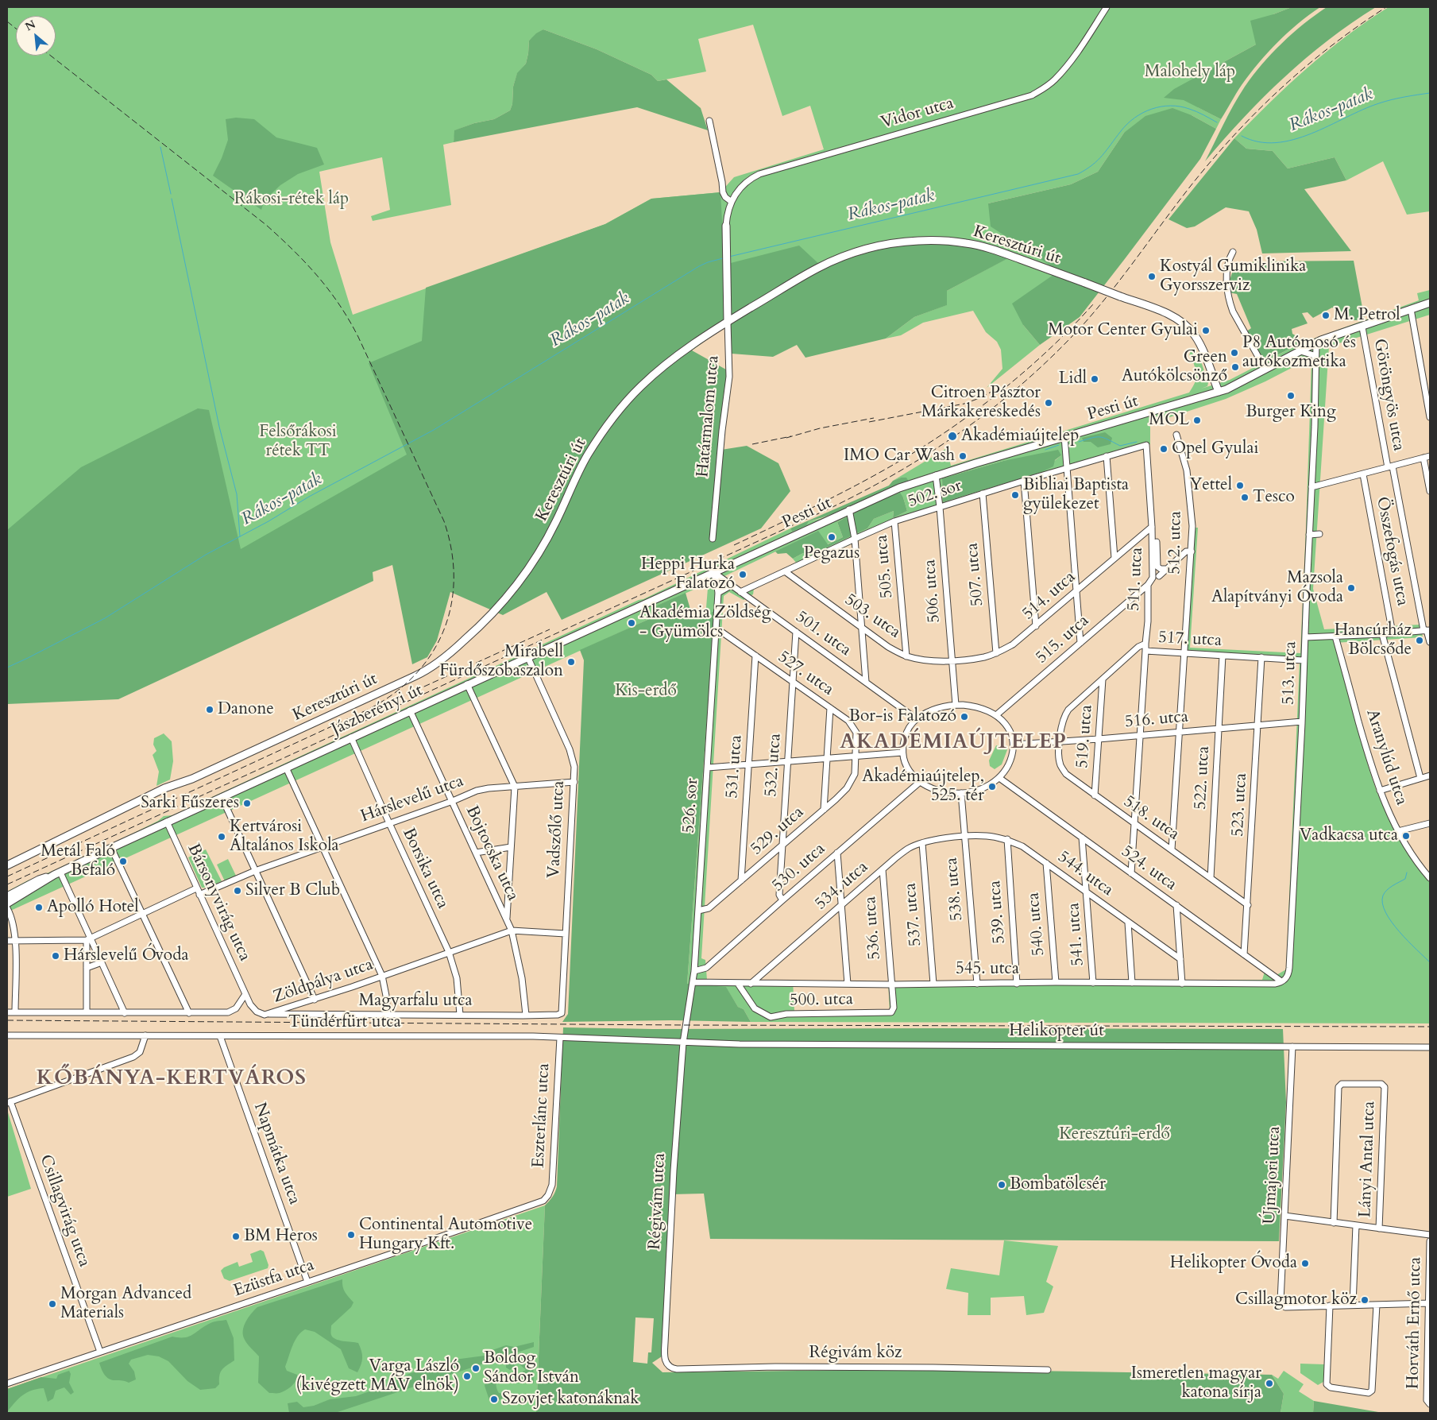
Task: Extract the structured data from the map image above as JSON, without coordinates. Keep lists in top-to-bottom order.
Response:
{
  "streets": {
    "main road": [
      "Keresztúri út",
      "Pesti út",
      "Határmalom utca",
      "Jászberényi út"
    ],
    "street": [
      "Vidor utca",
      "Göröngyös utca",
      "502. sor",
      "512. utca",
      "Összefogás utca",
      "505. utca",
      "507. utca",
      "511. utca",
      "506. utca",
      "514. utca",
      "503. utca",
      "501. utca",
      "515. utca",
      "517. utca",
      "513. utca",
      "527. utca",
      "516. utca",
      "519. utca",
      "Aranylúd utca",
      "532. utca",
      "531. utca",
      "522. utca",
      "Hárslevelű utca",
      "523. utca",
      "526. sor",
      "518. utca",
      "Vadszőlő utca",
      "529. utca",
      "Bojtocska utca",
      "530. utca",
      "Borsika utca",
      "524. utca",
      "544. utca",
      "534. utca",
      "538. utca",
      "Bársonyvirág utca",
      "539. utca",
      "537. utca",
      "540. utca",
      "536. utca",
      "541. utca",
      "545. utca",
      "Zöldpálya utca",
      "500. utca",
      "Magyarfalu utca",
      "Tündérfürt utca",
      "Helikopter út",
      "Eszterlánc utca",
      "Napmátka utca",
      "Lányi Antal utca",
      "Újmajori utca",
      "Régivám utca",
      "Csillagvirág utca",
      "Ezüstfa utca",
      "Horváth Ernő utca",
      "Régivám köz"
    ]
  },
  "crossings": [
    ["Vidor utca", "Határmalom utca"],
    ["Keresztúri út", "Pesti út"],
    ["Keresztúri út", "Határmalom utca"],
    ["Göröngyös utca", "Pesti út"],
    ["Pesti út", "506. utca"],
    ["Pesti út", "501. utca"],
    ["Pesti út", "513. utca"],
    ["Pesti út", "Jászberényi út"],
    ["Pesti út", "526. sor"],
    ["502. sor", "505. utca"],
    ["502. sor", "507. utca"],
    ["502. sor", "511. utca"],
    ["502. sor", "506. utca"],
    ["502. sor", "503. utca"],
    ["502. sor", "501. utca"],
    ["512. utca", "517. utca"],
    ["512. utca", "516. utca"],
    ["512. utca", "518. utca"],
    ["505. utca", "503. utca"],
    ["507. utca", "514. utca"],
    ["511. utca", "514. utca"],
    ["511. utca", "515. utca"],
    ["511. utca", "517. utca"],
    ["506. utca", "514. utca"],
    ["506. utca", "503. utca"],
    ["506. utca", "501. utca"],
    ["506. utca", "515. utca"],
    ["506. utca", "516. utca"],
    ["506. utca", "530. utca"],
    ["506. utca", "524. utca"],
    ["506. utca", "538. utca"],
    ["514. utca", "503. utca"],
    ["501. utca", "515. utca"],
    ["501. utca", "Jászberényi út"],
    ["501. utca", "516. utca"],
    ["501. utca", "532. utca"],
    ["501. utca", "526. sor"],
    ["501. utca", "530. utca"],
    ["501. utca", "524. utca"],
    ["501. utca", "538. utca"],
    ["515. utca", "516. utca"],
    ["515. utca", "530. utca"],
    ["515. utca", "524. utca"],
    ["515. utca", "538. utca"],
    ["517. utca", "513. utca"],
    ["517. utca", "516. utca"],
    ["517. utca", "519. utca"],
    ["517. utca", "522. utca"],
    ["517. utca", "523. utca"],
    ["517. utca", "518. utca"],
    ["513. utca", "516. utca"],
    ["513. utca", "524. utca"],
    ["513. utca", "545. utca"],
    ["527. utca", "532. utca"],
    ["527. utca", "531. utca"],
    ["527. utca", "526. sor"],
    ["527. utca", "529. utca"],
    ["Jászberényi út", "526. sor"],
    ["Jászberényi út", "Vadszőlő utca"],
    ["Jászberényi út", "Bojtocska utca"],
    ["Jászberényi út", "Borsika utca"],
    ["Jászberényi út", "Bársonyvirág utca"],
    ["516. utca", "519. utca"],
    ["516. utca", "522. utca"],
    ["516. utca", "523. utca"],
    ["516. utca", "518. utca"],
    ["516. utca", "530. utca"],
    ["516. utca", "524. utca"],
    ["516. utca", "538. utca"],
    ["519. utca", "518. utca"],
    ["532. utca", "529. utca"],
    ["532. utca", "530. utca"],
    ["531. utca", "529. utca"],
    ["522. utca", "518. utca"],
    ["Hárslevelű utca", "Vadszőlő utca"],
    ["Hárslevelű utca", "Bojtocska utca"],
    ["Hárslevelű utca", "Borsika utca"],
    ["Hárslevelű utca", "Bársonyvirág utca"],
    ["523. utca", "518. utca"],
    ["523. utca", "524. utca"],
    ["526. sor", "529. utca"],
    ["526. sor", "530. utca"],
    ["526. sor", "545. utca"],
    ["526. sor", "Tündérfürt utca"],
    ["526. sor", "Helikopter út"],
    ["526. sor", "Régivám utca"],
    ["Vadszőlő utca", "Zöldpálya utca"],
    ["Vadszőlő utca", "Magyarfalu utca"],
    ["Bojtocska utca", "Zöldpálya utca"],
    ["Bojtocska utca", "Magyarfalu utca"],
    ["530. utca", "524. utca"],
    ["530. utca", "538. utca"],
    ["Borsika utca", "Zöldpálya utca"],
    ["Borsika utca", "Magyarfalu utca"],
    ["524. utca", "538. utca"],
    ["524. utca", "541. utca"],
    ["524. utca", "545. utca"],
    ["544. utca", "534. utca"],
    ["544. utca", "538. utca"],
    ["544. utca", "539. utca"],
    ["544. utca", "540. utca"],
    ["544. utca", "541. utca"],
    ["534. utca", "538. utca"],
    ["534. utca", "537. utca"],
    ["534. utca", "536. utca"],
    ["534. utca", "545. utca"],
    ["538. utca", "545. utca"],
    ["Bársonyvirág utca", "Zöldpálya utca"],
    ["539. utca", "545. utca"],
    ["537. utca", "545. utca"],
    ["540. utca", "545. utca"],
    ["536. utca", "545. utca"],
    ["536. utca", "500. utca"],
    ["541. utca", "545. utca"],
    ["545. utca", "500. utca"],
    ["Zöldpálya utca", "Magyarfalu utca"],
    ["Tündérfürt utca", "Helikopter út"],
    ["Tündérfürt utca", "Eszterlánc utca"],
    ["Tündérfürt utca", "Napmátka utca"],
    ["Tündérfürt utca", "Régivám utca"],
    ["Helikopter út", "Újmajori utca"],
    ["Helikopter út", "Régivám utca"],
    ["Eszterlánc utca", "Ezüstfa utca"],
    ["Napmátka utca", "Ezüstfa utca"],
    ["Régivám utca", "Régivám köz"],
    ["Csillagvirág utca", "Ezüstfa utca"]
  ],
  "districts": ["AKADÉMIAÚJTELEP", "KŐBÁNYA-KERTVÁROS"],
  "water": ["Rákos-patak"],
  "parks": [
    "Malohely láp",
    "Rákosi-rétek láp",
    "Felsőrákosi rétek TT",
    "Kis-erdő",
    "Keresztúri-erdő"
  ],
  "places": [
    "Kostyál Gumiklinika Gyorsszerviz",
    "M. Petrol",
    "Motor Center Gyulai",
    "P8 Autómosó és autókozmetika",
    "Green Autókölcsönző",
    "Lidl",
    "Burger King",
    "Citroen Pásztor Márkakereskedés",
    "MOL",
    "Akadémiaújtelep",
    "Opel Gyulai",
    "IMO Car Wash",
    "Yettel",
    "Bibliai Baptista gyülekezet",
    "Tesco",
    "Pegazus",
    "Heppi Hurka Falatozó",
    "Mazsola Alapítványi Óvoda",
    "Akadémia Zöldség - Gyümölcs",
    "Hancúrház Bölcsőde",
    "Mirabell Fürdőszobaszalon",
    "Danone",
    "Bor-is Falatozó",
    "Akadémiaújtelep, 525. tér",
    "Sarki Fűszeres",
    "Vadkacsa utca",
    "Kertvárosi Általános Iskola",
    "Metál Faló Befaló",
    "Silver B Club",
    "Apolló Hotel",
    "Hárslevelű Óvoda",
    "Bombatölcsér",
    "Continental Automotive Hungary Kft.",
    "BM Heros",
    "Helikopter Óvoda",
    "Csillagmotor köz",
    "Morgan Advanced Materials",
    "Boldog Sándor István",
    "Varga László (kivégzett MÁV elnök)",
    "Ismeretlen magyar katona sírja",
    "Szovjet katonáknak"
  ],
  "north": "top left"
}
